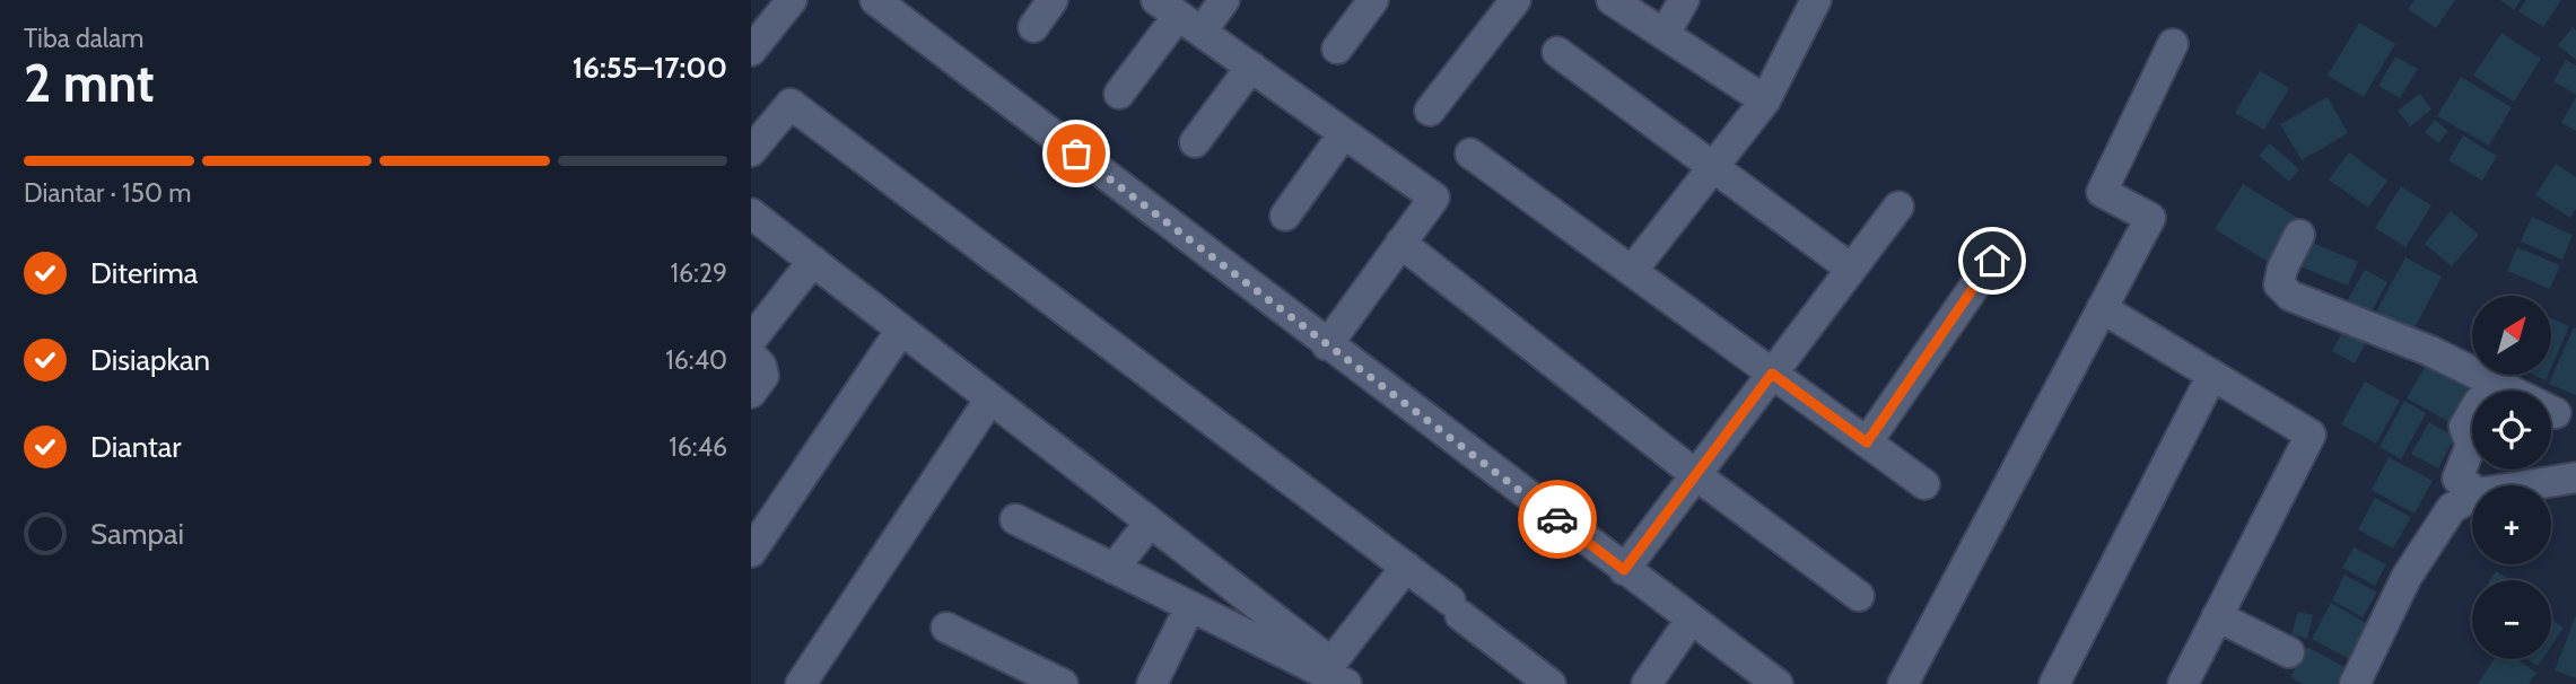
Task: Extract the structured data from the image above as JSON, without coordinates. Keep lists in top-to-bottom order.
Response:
{
  "north": "top right",
  "page": {
    "heading": ["2 mnt", "Tiba dalam", "16:55–17:00"],
    "bar": "Diantar · 150 m",
    "list": [
      ["Diterima", "16:29"],
      ["Disiapkan", "16:40"],
      ["Diantar", "16:46"],
      "Sampai"
    ],
    "map_buttons": ["+", "−"]
  }
}
